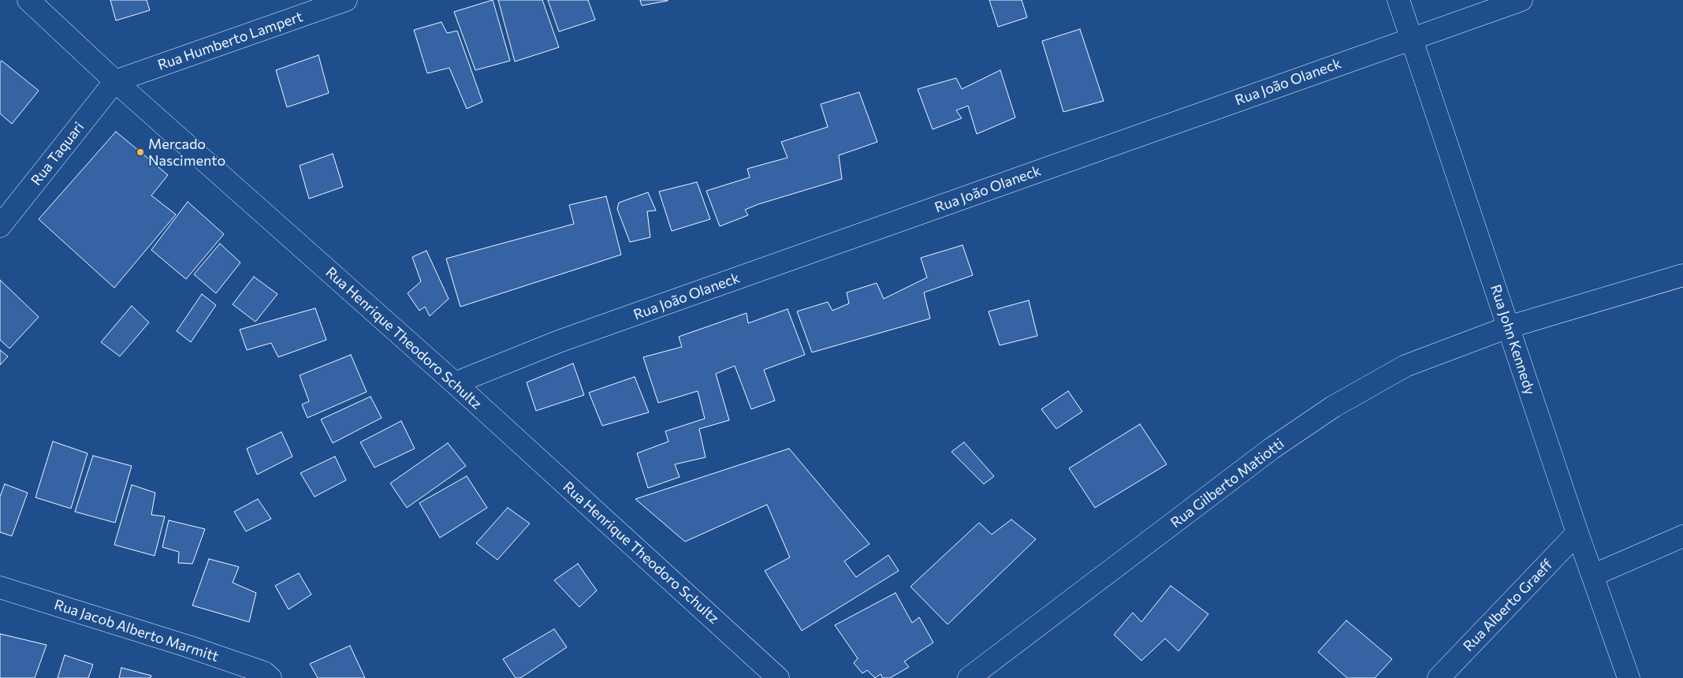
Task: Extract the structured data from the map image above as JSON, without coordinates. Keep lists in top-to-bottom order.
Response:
{
  "streets": {
    "street": [
      "Rua Humberto Lampert",
      "Rua João Olaneck",
      "Rua Taquari",
      "Rua Henrique Theodoro Schultz",
      "Rua John Kennedy",
      "Rua Gilberto Matiotti",
      "Rua Alberto Graeff",
      "Rua Jacob Alberto Marmitt"
    ]
  },
  "crossings": [
    ["Rua Humberto Lampert", "Rua Taquari"],
    ["Rua Humberto Lampert", "Rua Henrique Theodoro Schultz"],
    ["Rua João Olaneck", "Rua Henrique Theodoro Schultz"],
    ["Rua João Olaneck", "Rua John Kennedy"],
    ["Rua Taquari", "Rua Henrique Theodoro Schultz"],
    ["Rua John Kennedy", "Rua Gilberto Matiotti"],
    ["Rua John Kennedy", "Rua Alberto Graeff"]
  ],
  "places": ["Mercado Nascimento"]
}
